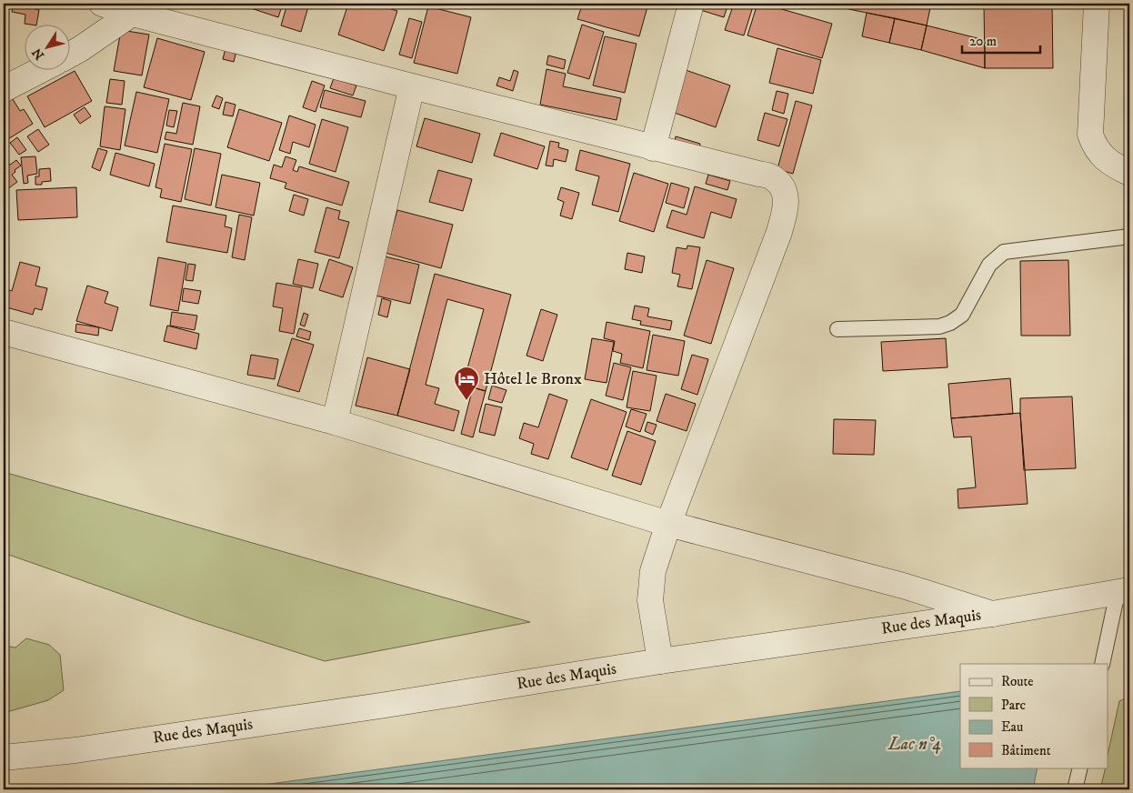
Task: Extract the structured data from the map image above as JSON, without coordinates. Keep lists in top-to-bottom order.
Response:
{
  "streets": {
    "street": ["Rue des Maquis"]
  },
  "water": ["Lac n°4"],
  "places": {
    "hotel": ["Hôtel le Bronx"]
  },
  "legend": [
    "Route",
    "Parc",
    "Eau",
    "Bâtiment"
  ],
  "scale_bar": "20 m",
  "north": "bottom left"
}
